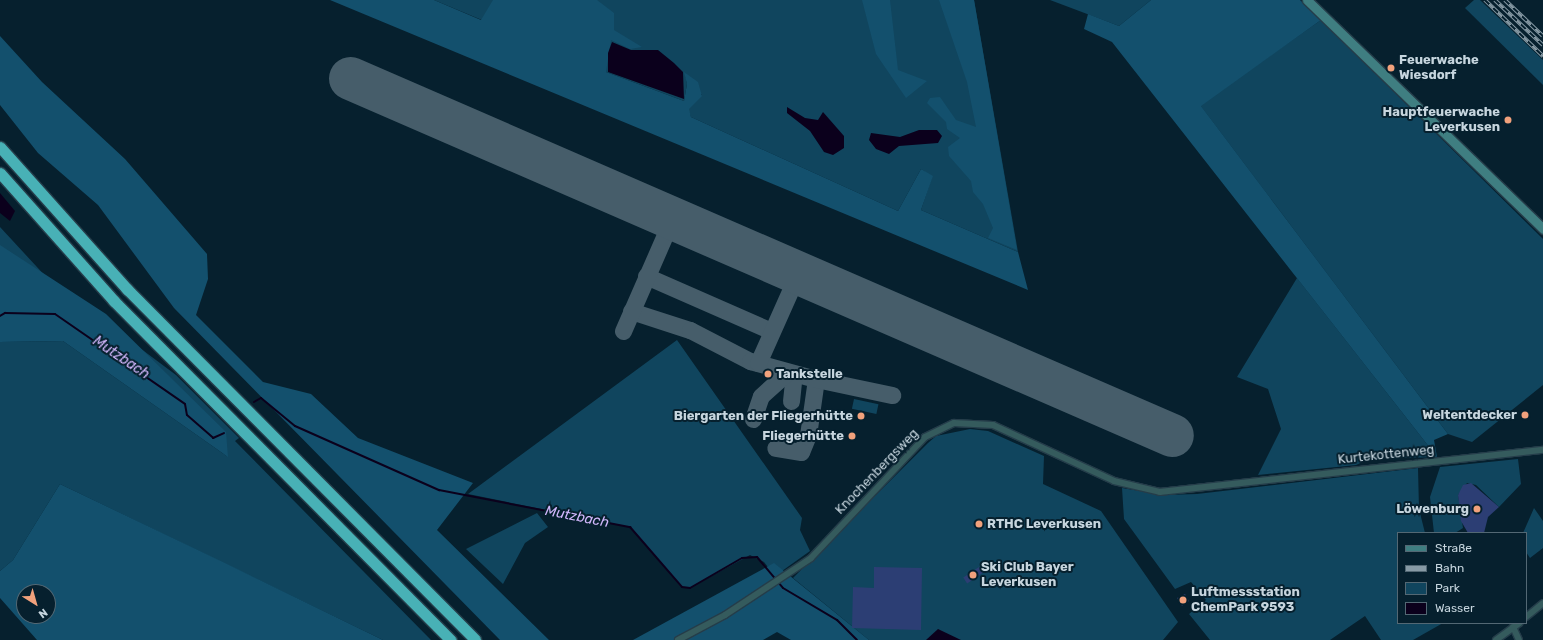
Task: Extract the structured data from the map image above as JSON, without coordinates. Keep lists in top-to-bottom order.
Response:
{
  "streets": {
    "street": ["Kurtekottenweg", "Knochenbergsweg"]
  },
  "crossings": [
    ["Kurtekottenweg", "Knochenbergsweg"]
  ],
  "water": ["Mutzbach"],
  "places": [
    "Feuerwache Wiesdorf",
    "Hauptfeuerwache Leverkusen",
    "Tankstelle",
    "Weltentdecker",
    "Biergarten der Fliegerhütte",
    "Fliegerhütte",
    "Löwenburg",
    "RTHC Leverkusen",
    "Ski Club Bayer Leverkusen",
    "Luftmessstation ChemPark 9593"
  ],
  "legend": [
    "Straße",
    "Bahn",
    "Park",
    "Wasser"
  ],
  "north": "bottom right"
}
